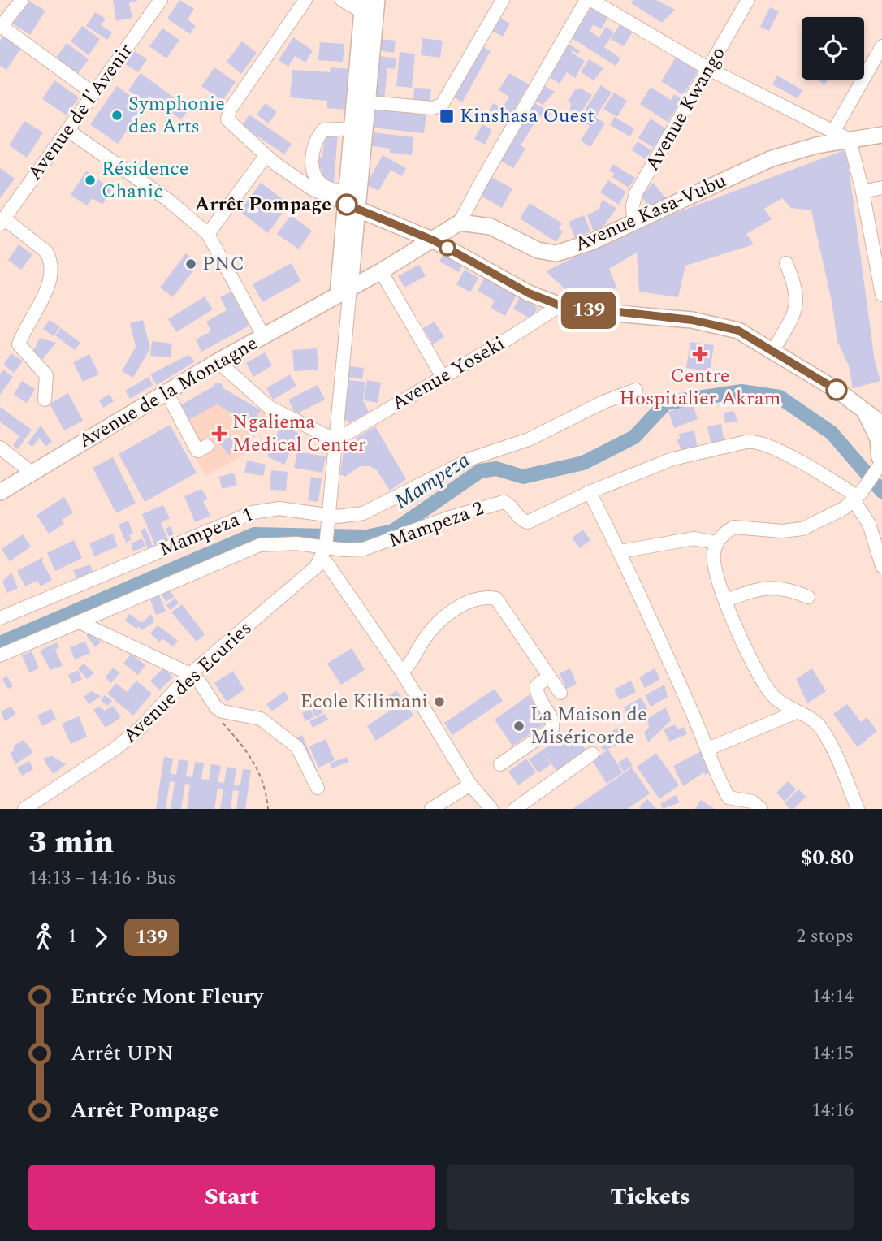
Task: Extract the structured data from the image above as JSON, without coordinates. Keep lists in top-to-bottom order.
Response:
{
  "streets": {
    "main road": ["Avenue Kasa-Vubu", "Avenue de la Montagne"],
    "street": [
      "Avenue Kwango",
      "Avenue de l'Avenir",
      "Avenue Yoseki",
      "Mampeza 2",
      "Mampeza 1",
      "Avenue des Ecuries"
    ]
  },
  "crossings": [
    ["Avenue Kwango", "Avenue Kasa-Vubu"],
    ["Mampeza 2", "Avenue des Ecuries"]
  ],
  "water": ["Mampeza"],
  "places": {
    "other": [
      "Symphonie des Arts",
      "Résidence Chanic",
      "Arrêt Pompage",
      "PNC",
      "Ecole Kilimani",
      "La Maison de Miséricorde"
    ],
    "transit": ["Kinshasa Ouest"],
    "health": ["Centre Hospitalier Akram", "Ngaliema Medical Center"]
  },
  "lines": ["bus line 139"],
  "page": {
    "on_map": "139",
    "heading": ["3 min", "14:13 – 14:16 · Bus", "$0.80"],
    "legs": ["1", "139", "2 stops"],
    "list": [
      {
        "name": "Entrée Mont Fleury",
        "value": "14:14"
      },
      {
        "name": "Arrêt UPN",
        "value": "14:15"
      },
      {
        "name": "Arrêt Pompage",
        "value": "14:16"
      }
    ],
    "buttons": ["Start", "Tickets"]
  }
}
